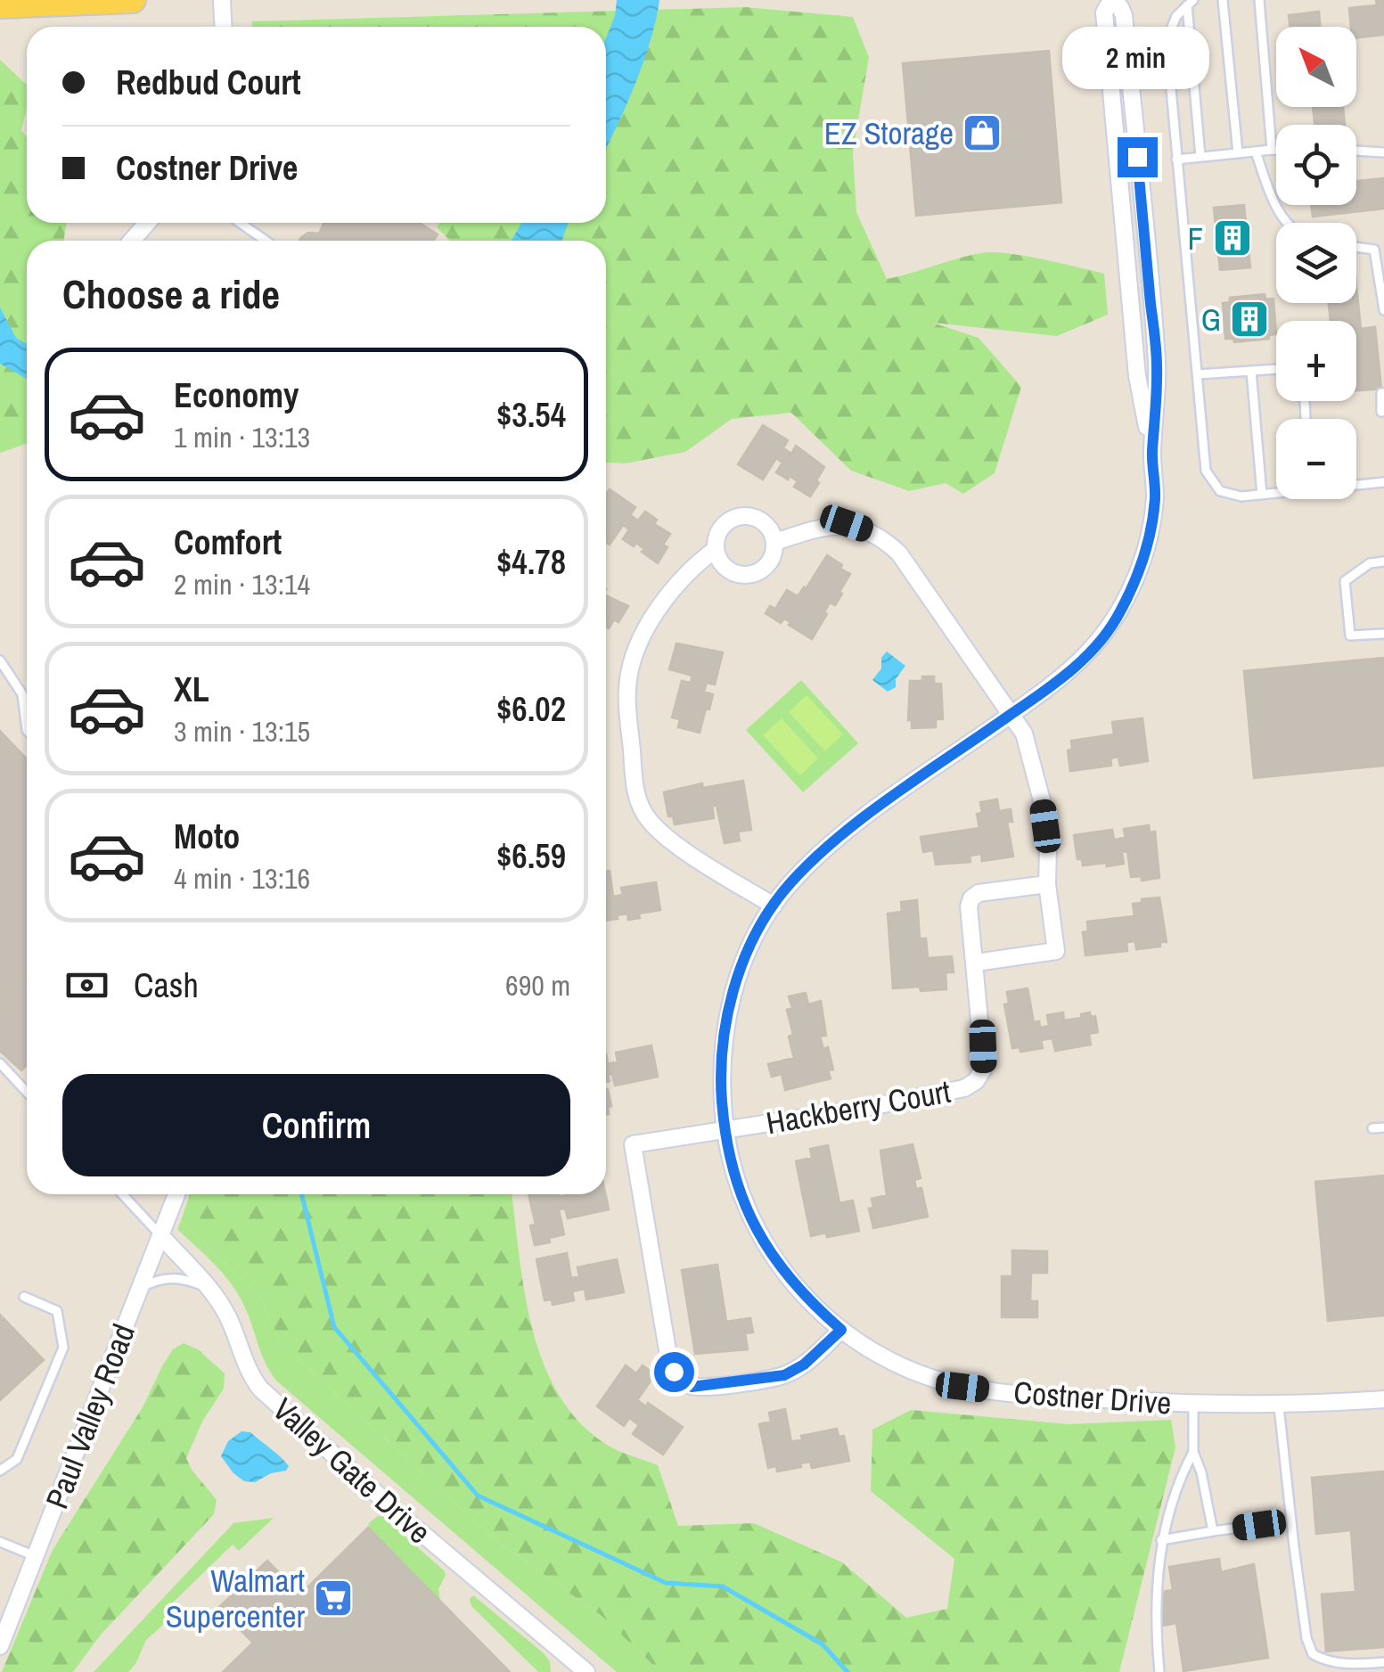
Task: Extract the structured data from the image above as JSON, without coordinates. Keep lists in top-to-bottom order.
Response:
{
  "streets": {
    "street": [
      "Hackberry Court",
      "Costner Drive",
      "Paul Valley Road",
      "Valley Gate Drive"
    ]
  },
  "crossings": [
    ["Hackberry Court", "Costner Drive"],
    ["Paul Valley Road", "Valley Gate Drive"]
  ],
  "places": {
    "shop": ["EZ Storage"],
    "building": ["F", "G"],
    "supermarket": ["Walmart Supercenter"]
  },
  "north": "top left",
  "page": {
    "map_buttons": ["+", "−"],
    "bubble": "2 min",
    "banner": ["Redbud Court", "Costner Drive"],
    "heading": "Choose a ride",
    "list": [
      {
        "name": "Economy",
        "note": "1 min · 13:13",
        "value": "$3.54"
      },
      {
        "name": "Comfort",
        "note": "2 min · 13:14",
        "value": "$4.78"
      },
      {
        "name": "XL",
        "note": "3 min · 13:15",
        "value": "$6.02"
      },
      {
        "name": "Moto",
        "note": "4 min · 13:16",
        "value": "$6.59"
      }
    ],
    "pay": ["Cash", "690 m"],
    "buttons": "Confirm"
  }
}
